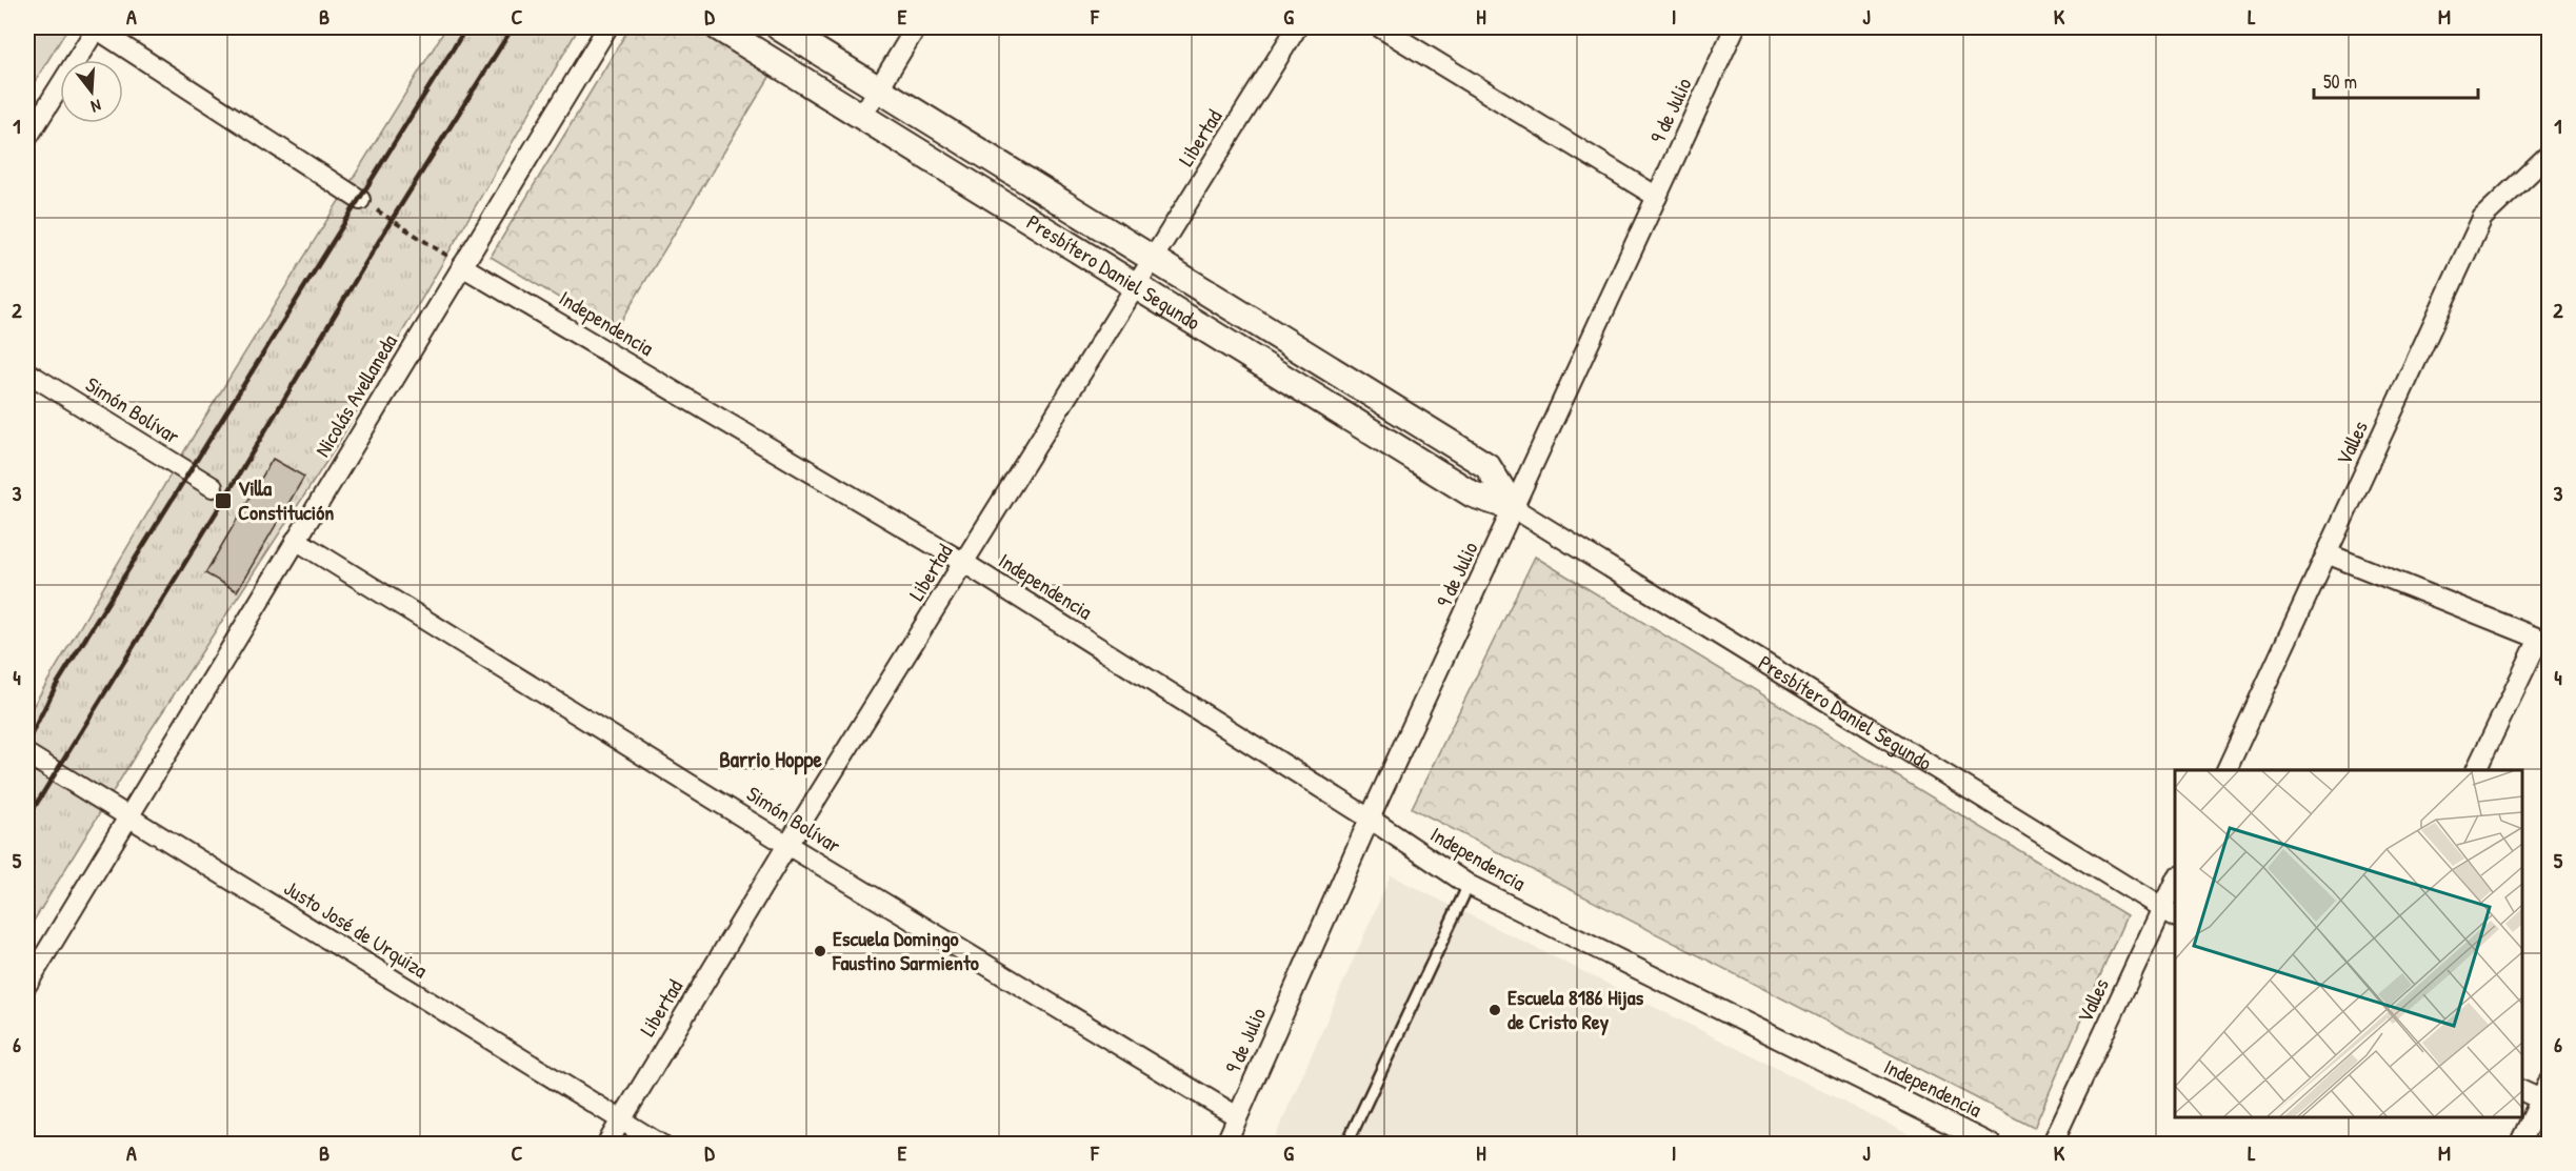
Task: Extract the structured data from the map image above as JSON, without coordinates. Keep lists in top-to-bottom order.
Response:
{
  "streets": {
    "main road": ["Presbítero Daniel Segundo"],
    "street": [
      "9 de Julio",
      "Libertad",
      "Independencia",
      "Nicolás Avellaneda",
      "Simón Bolívar",
      "Valles",
      "Justo José de Urquiza"
    ]
  },
  "crossings": [
    ["9 de Julio", "Presbítero Daniel Segundo"],
    ["9 de Julio", "Independencia"],
    ["9 de Julio", "Simón Bolívar"],
    ["Libertad", "Presbítero Daniel Segundo"],
    ["Libertad", "Independencia"],
    ["Libertad", "Simón Bolívar"],
    ["Libertad", "Justo José de Urquiza"],
    ["Presbítero Daniel Segundo", "Valles"],
    ["Independencia", "Nicolás Avellaneda"],
    ["Nicolás Avellaneda", "Simón Bolívar"],
    ["Nicolás Avellaneda", "Justo José de Urquiza"]
  ],
  "districts": ["Barrio Hoppe"],
  "places": {
    "transit": ["Villa Constitución"],
    "other": ["Escuela Domingo Faustino Sarmiento", "Escuela 8186 Hijas de Cristo Rey"]
  },
  "scale_bar": "50 m",
  "north": "bottom",
  "grid": {
    "columns": [
      "A",
      "B",
      "C",
      "D",
      "E",
      "F",
      "G",
      "H",
      "I",
      "J",
      "K",
      "L",
      "M"
    ],
    "rows": [
      "1",
      "2",
      "3",
      "4",
      "5",
      "6"
    ]
  }
}
